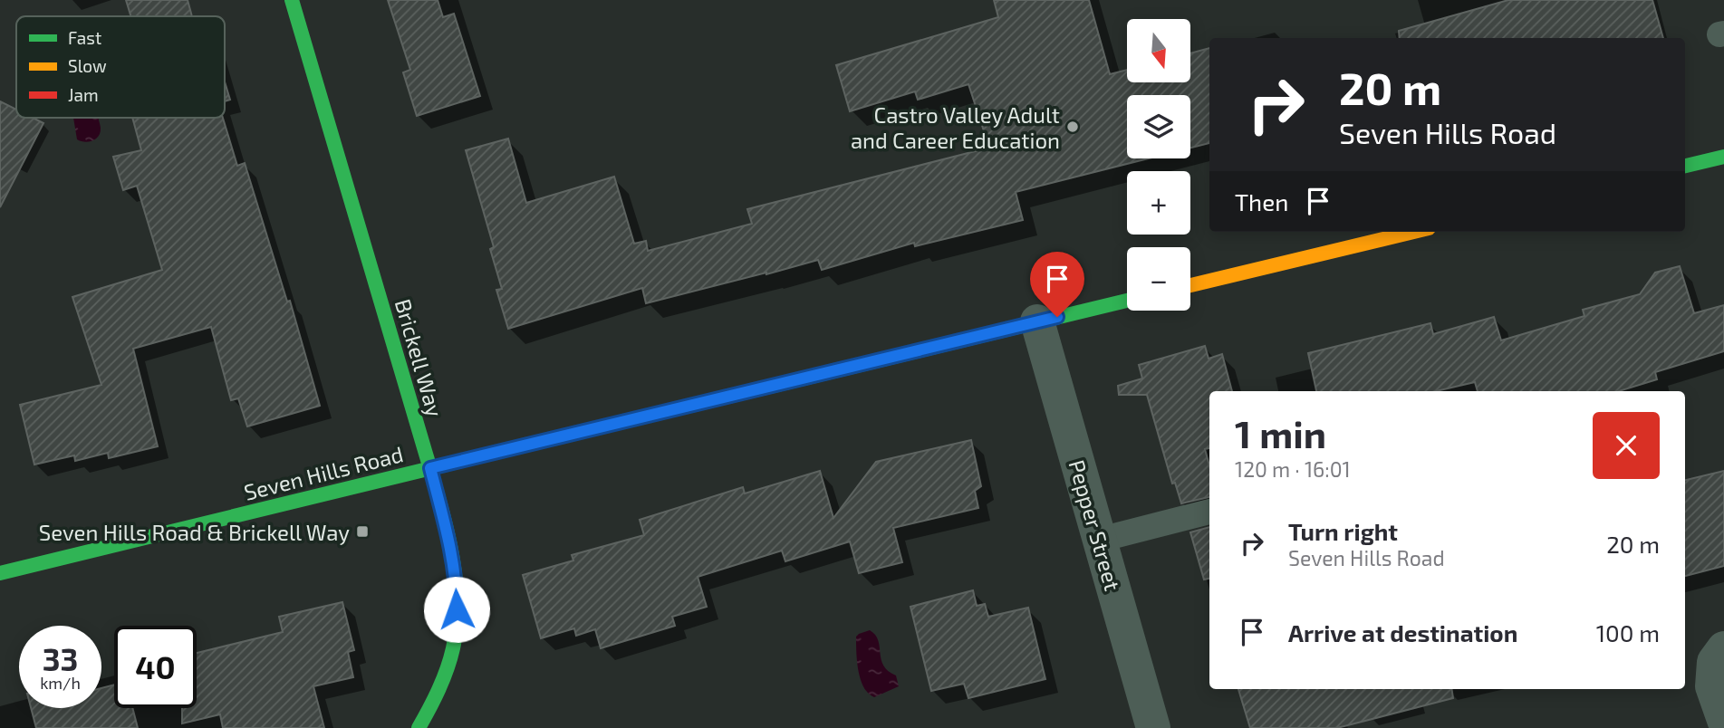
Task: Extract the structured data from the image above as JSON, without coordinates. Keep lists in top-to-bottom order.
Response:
{
  "streets": {
    "street": ["Brickell Way", "Seven Hills Road", "Pepper Street"]
  },
  "crossings": [
    ["Brickell Way", "Seven Hills Road"],
    ["Seven Hills Road", "Pepper Street"]
  ],
  "places": {
    "other": ["Castro Valley Adult and Career Education"],
    "transit": ["Seven Hills Road & Brickell Way"]
  },
  "legend": ["Fast", "Slow", "Jam"],
  "north": "bottom",
  "page": {
    "map_buttons": ["+", "−"],
    "turn": ["20 m", "Seven Hills Road"],
    "then": "Then",
    "heading": ["1 min", "120 m · 16:01"],
    "list": [
      {
        "name": "Turn right",
        "note": "Seven Hills Road",
        "value": "20 m"
      },
      {
        "name": "Arrive at destination",
        "value": "100 m"
      }
    ],
    "speed": "33 km/h",
    "limit": "40"
  }
}
